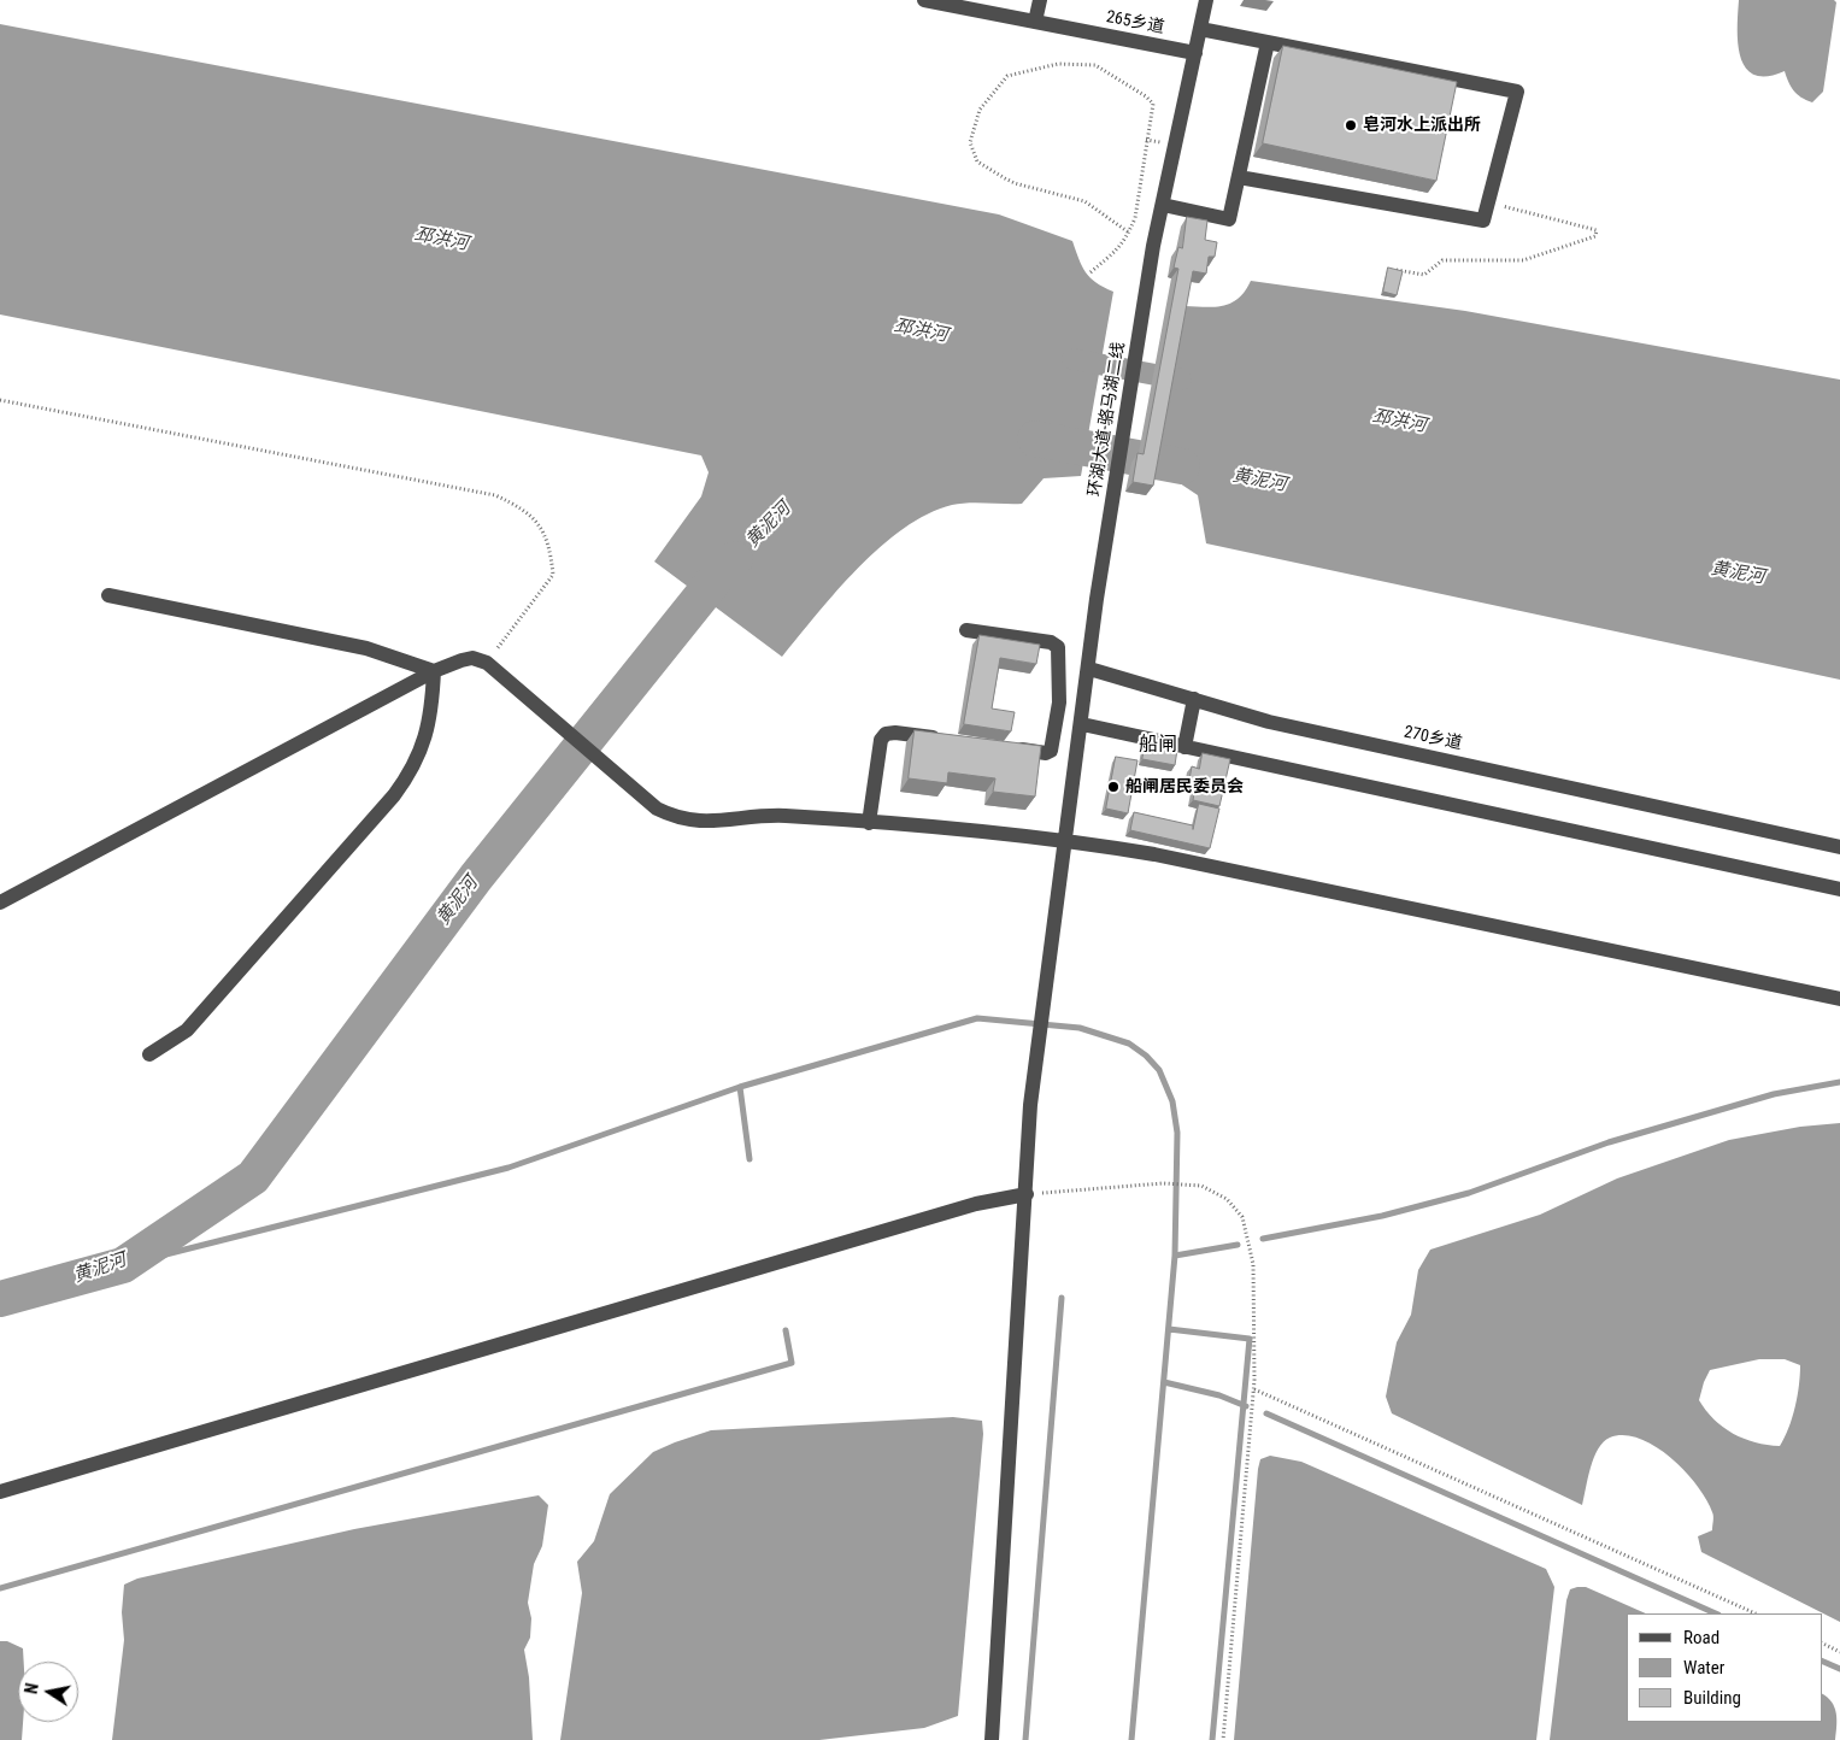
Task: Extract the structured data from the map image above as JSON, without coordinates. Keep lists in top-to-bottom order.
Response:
{
  "streets": {
    "street": ["265乡道", "环湖大道-骆马湖二线", "270乡道"]
  },
  "crossings": [
    ["环湖大道-骆马湖二线", "270乡道"]
  ],
  "districts": ["船闸"],
  "water": ["邳洪河", "黄泥河"],
  "places": ["皂河水上派出所", "船闸居民委员会"],
  "legend": ["Road", "Water", "Building"],
  "north": "left"
}
